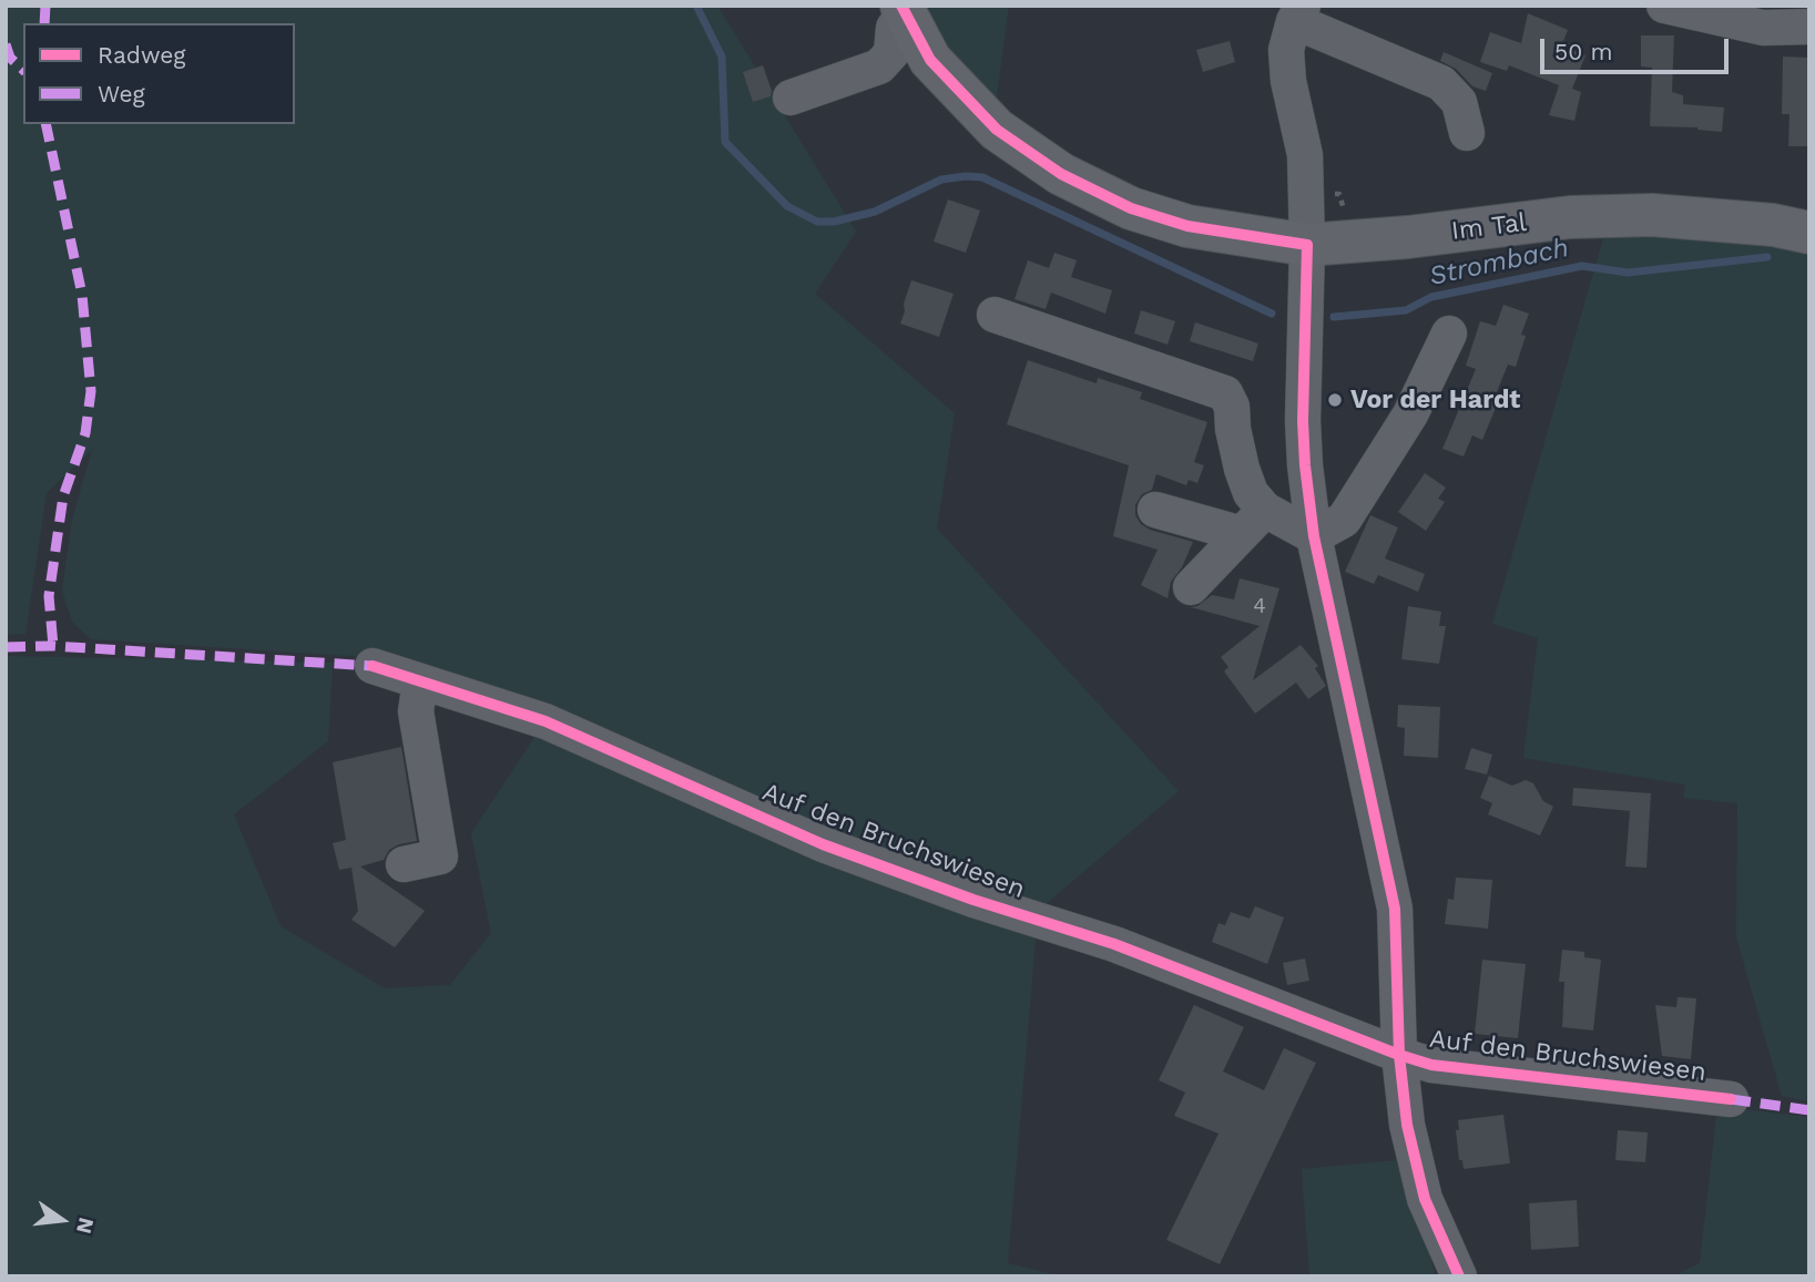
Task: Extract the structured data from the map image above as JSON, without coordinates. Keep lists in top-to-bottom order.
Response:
{
  "streets": {
    "main road": ["Im Tal"],
    "street": ["Auf den Bruchswiesen"]
  },
  "crossings": [
    ["Im Tal", "Auf den Bruchswiesen"]
  ],
  "water": ["Strombach"],
  "places": ["Vor der Hardt"],
  "house_numbers": ["4"],
  "legend": ["Radweg", "Weg"],
  "scale_bar": "50 m",
  "north": "right"
}
